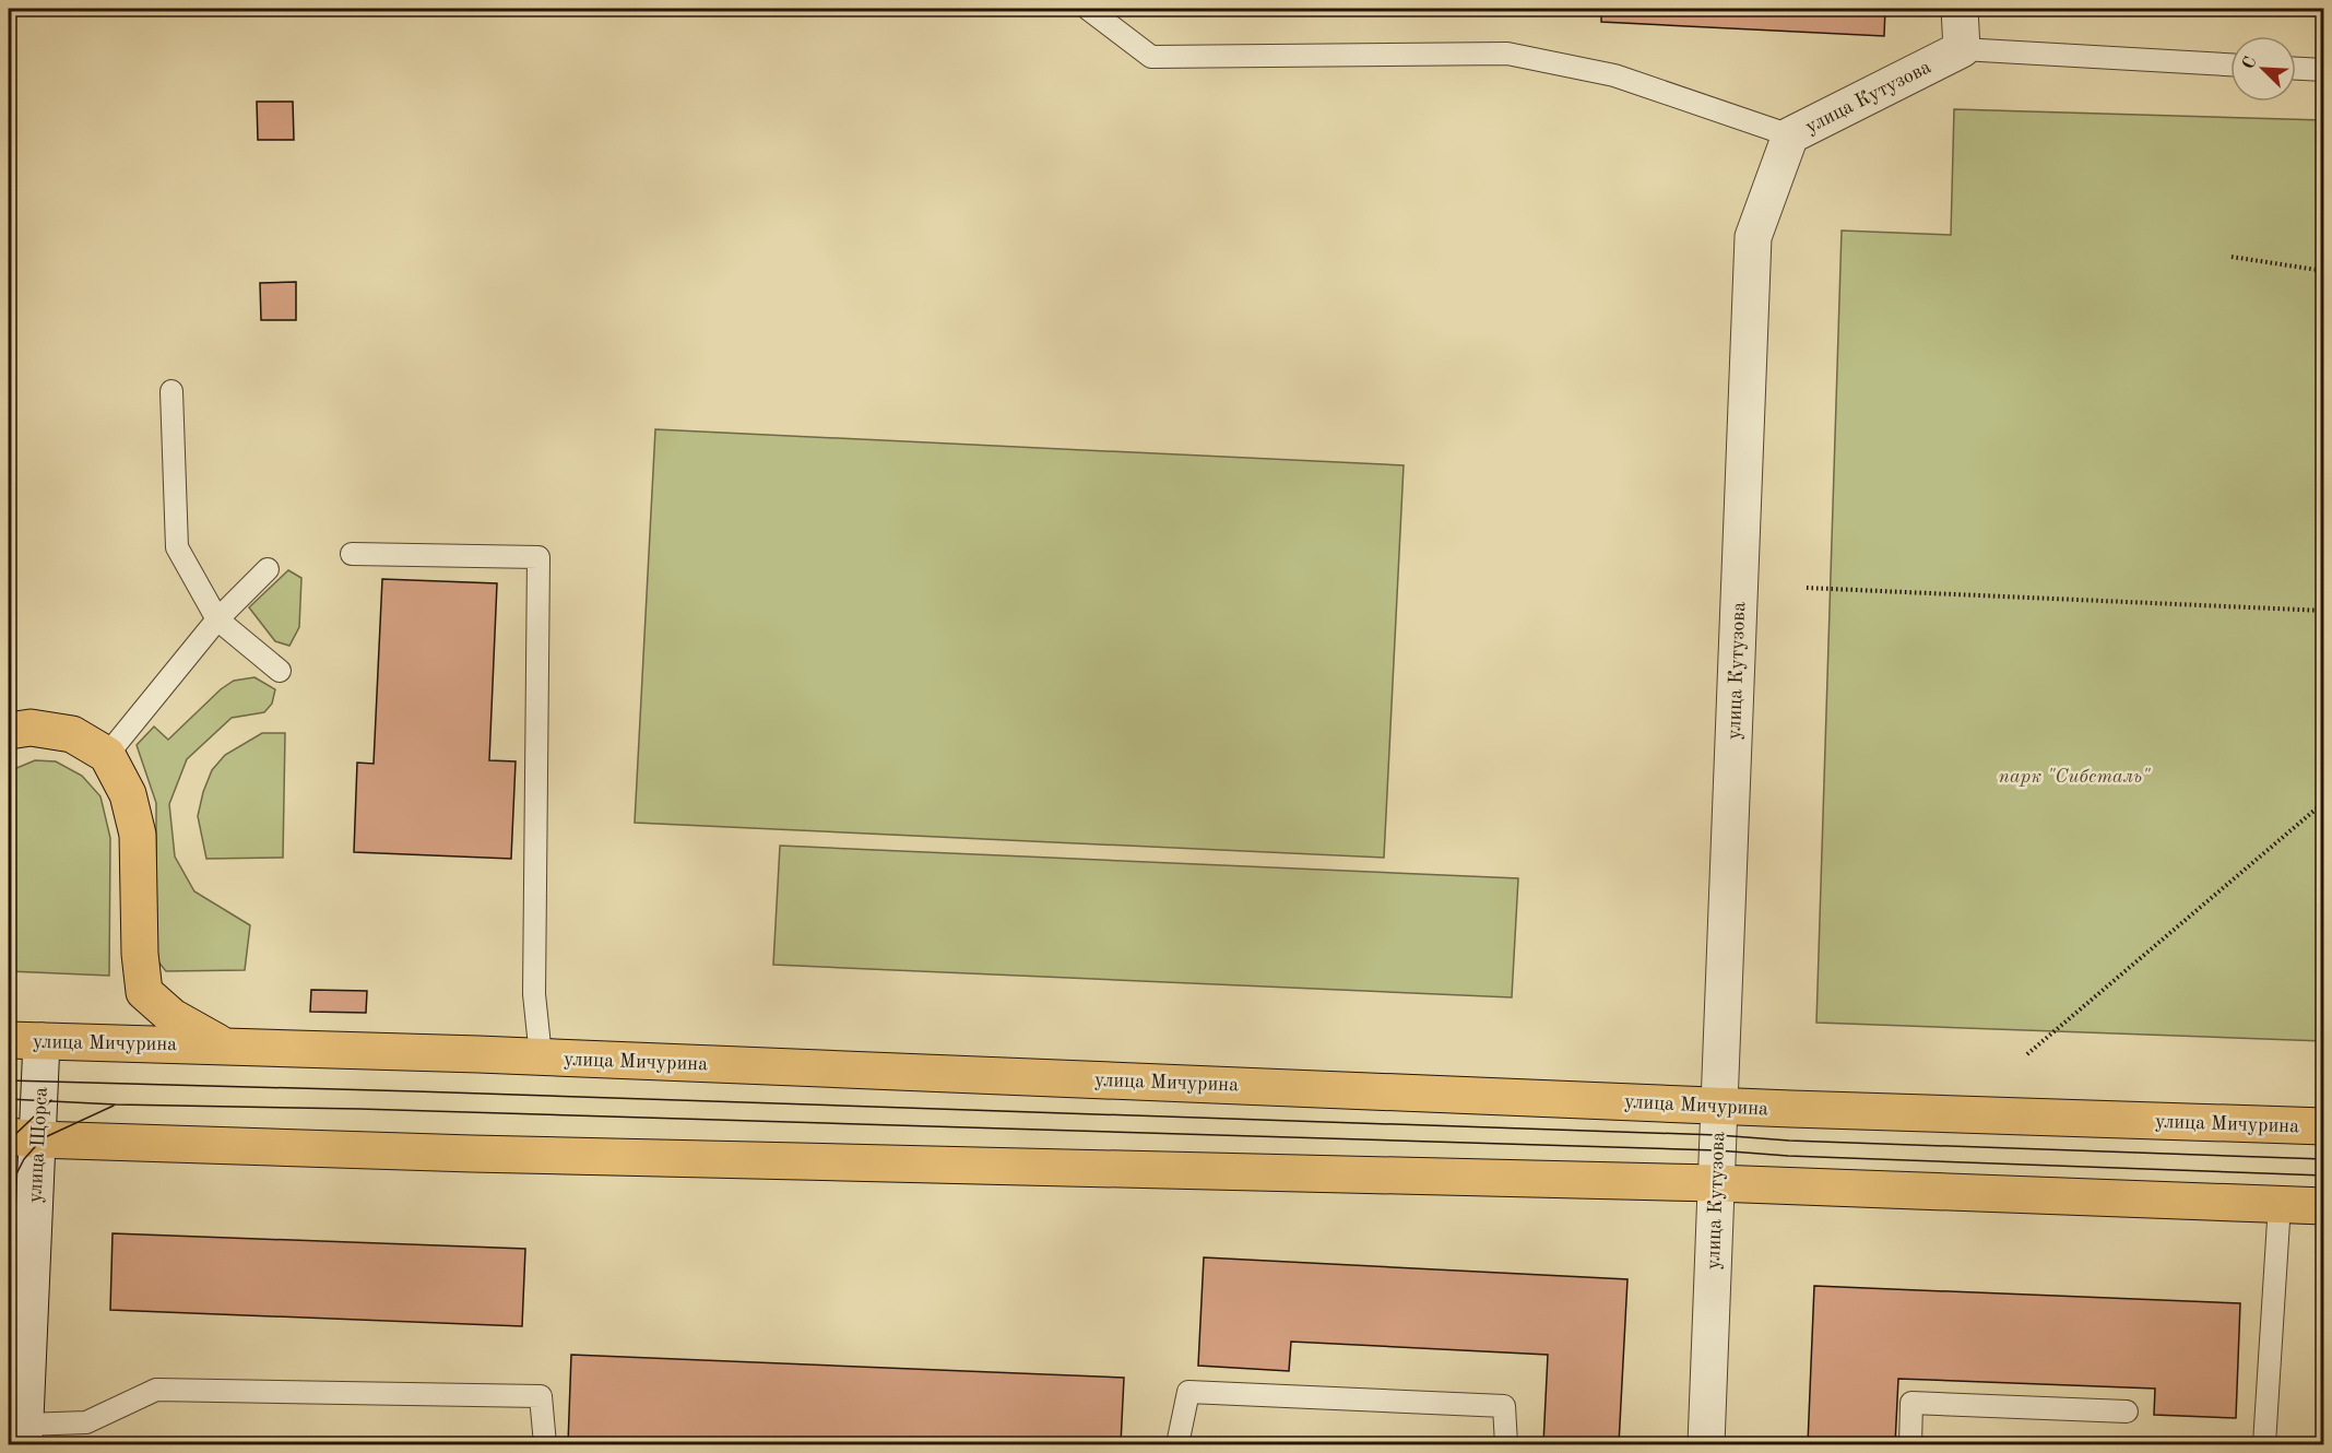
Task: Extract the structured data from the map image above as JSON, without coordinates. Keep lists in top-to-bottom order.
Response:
{
  "streets": {
    "main road": ["улица Мичурина"],
    "street": ["улица Кутузова", "улица Щорса"]
  },
  "crossings": [
    ["улица Кутузова", "улица Мичурина"],
    ["улица Мичурина", "улица Щорса"]
  ],
  "parks": ["парк \"Сибсталь\""],
  "north": "top left"
}
